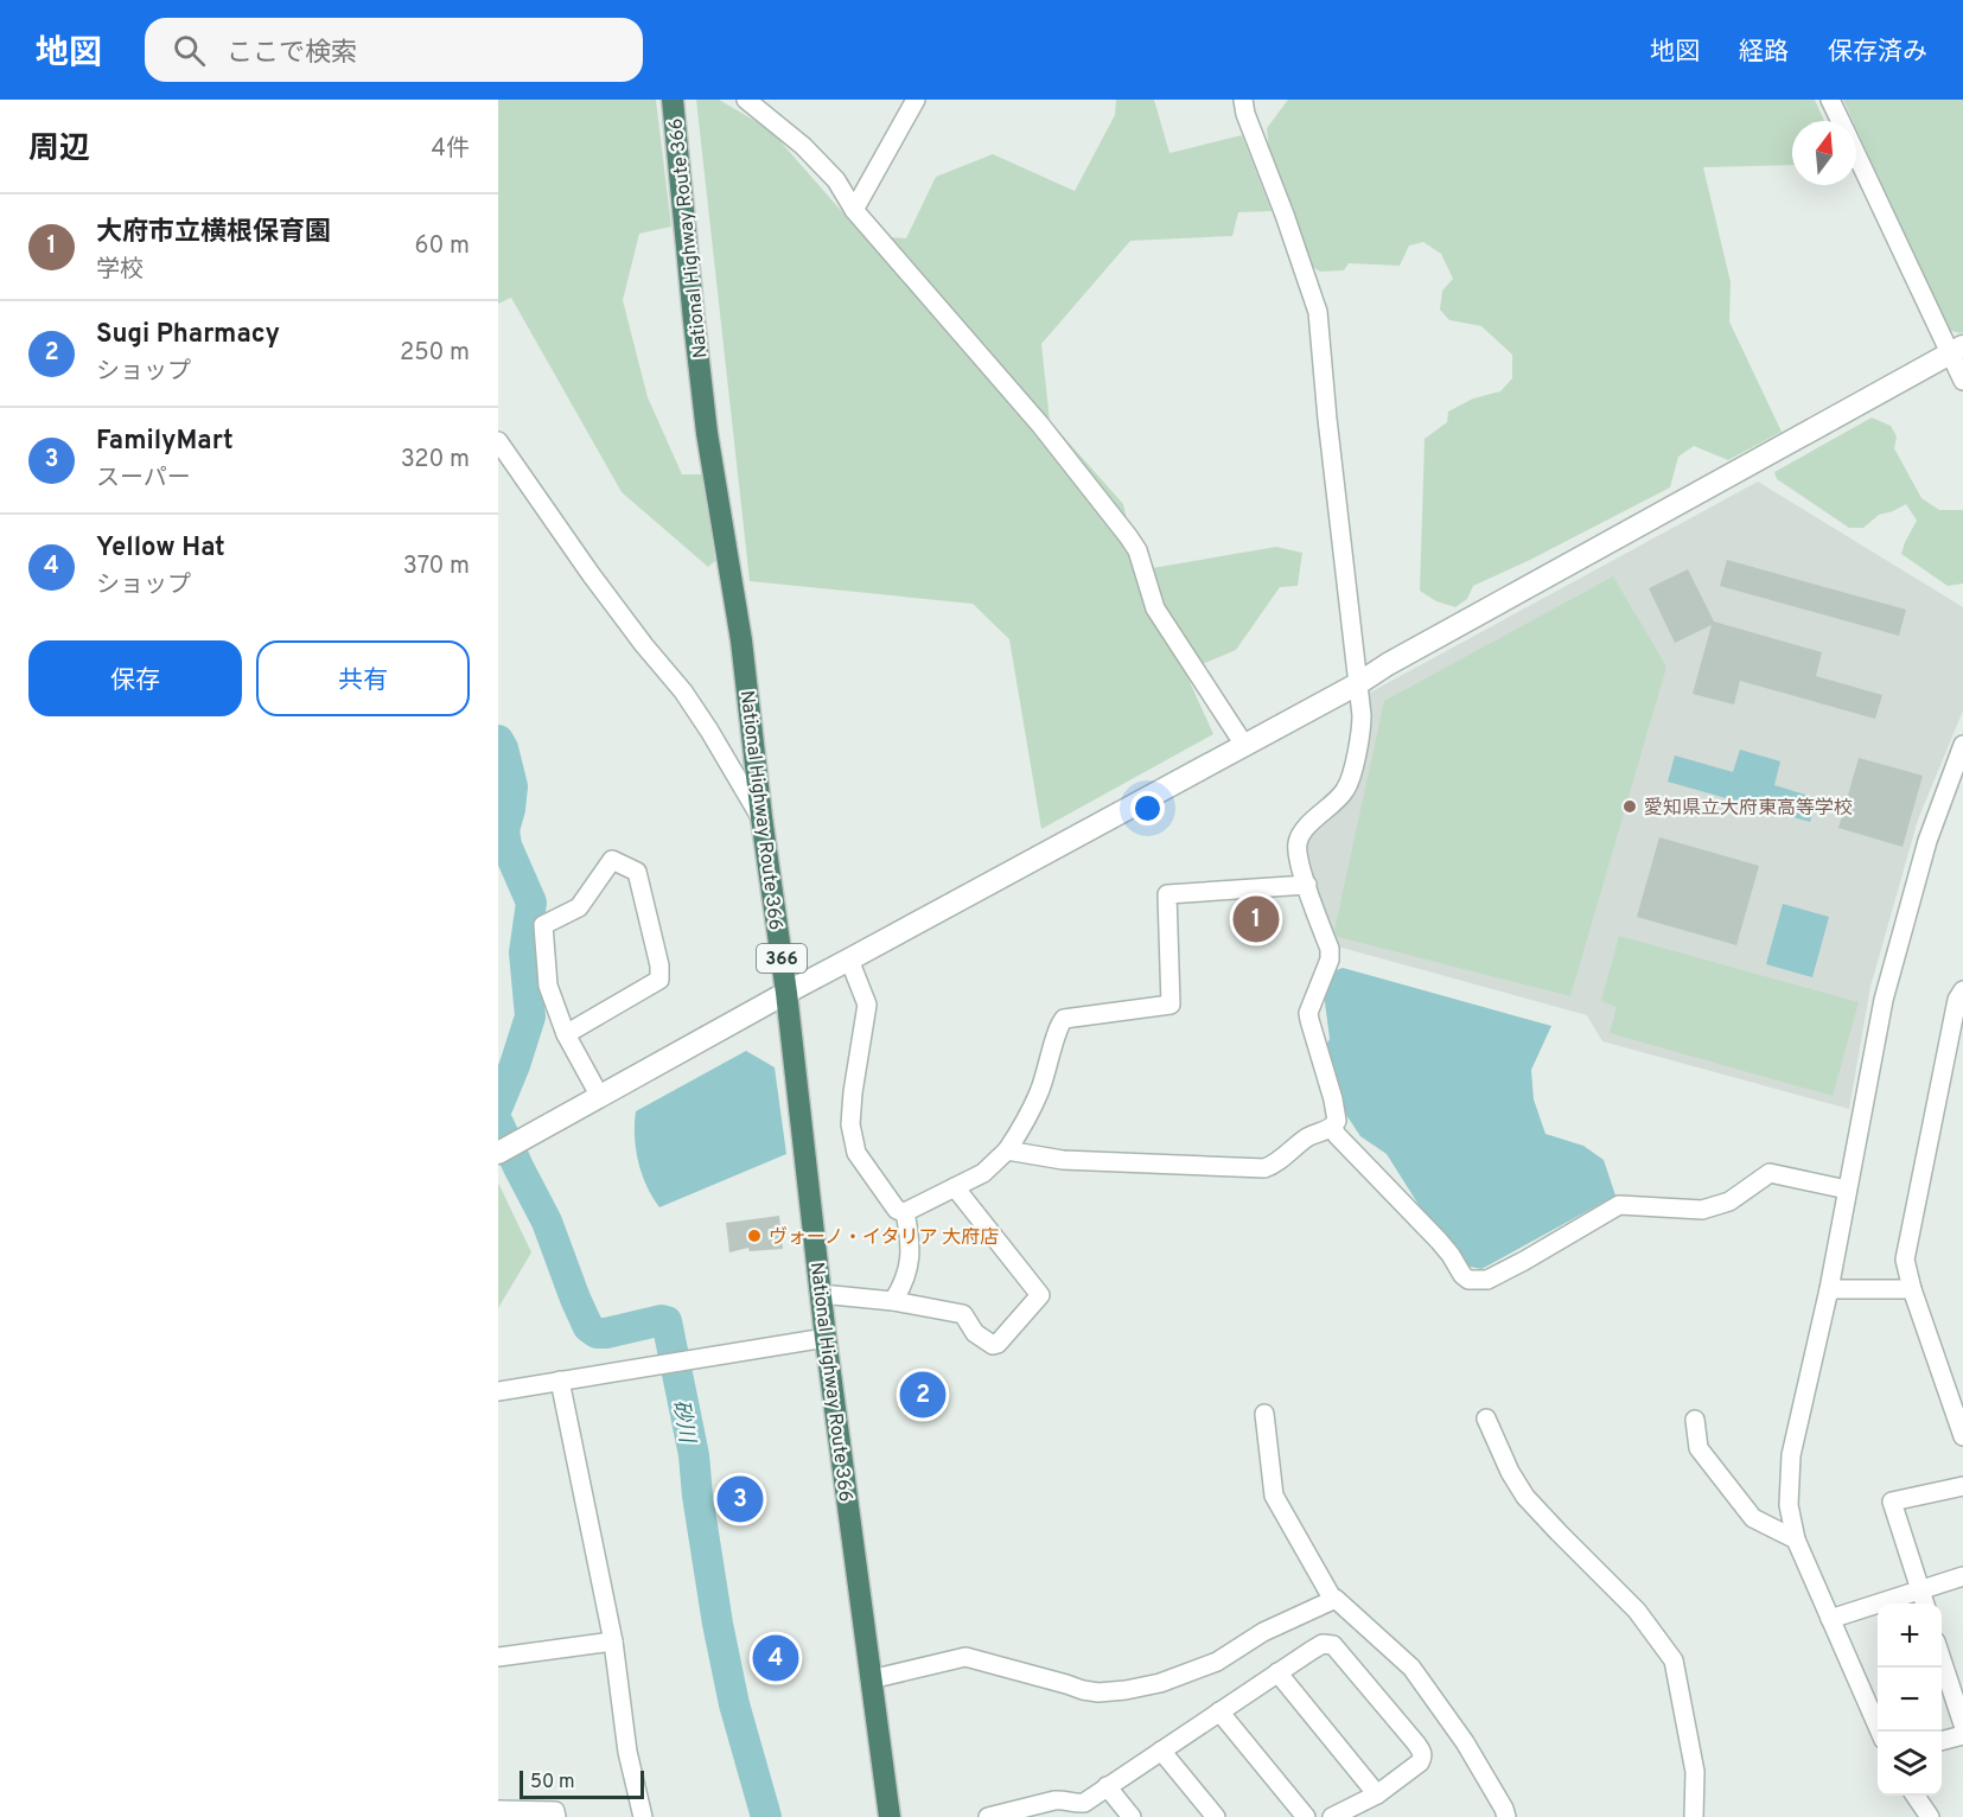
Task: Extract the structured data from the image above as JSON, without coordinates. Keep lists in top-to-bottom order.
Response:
{
  "streets": {
    "highway": ["National Highway Route 366", "366"]
  },
  "water": ["砂川"],
  "places": ["愛知県立大府東高等学校", "ヴォーノ・イタリア 大府店"],
  "scale_bar": "50 m",
  "north": "top",
  "page": {
    "header": "地図",
    "search": "ここで検索",
    "nav": ["地図", "経路", "保存済み"],
    "heading": ["周辺", "4件"],
    "list": [
      {
        "mark": "1",
        "name": "大府市立横根保育園",
        "note": "学校",
        "value": "60 m"
      },
      {
        "mark": "2",
        "name": "Sugi Pharmacy",
        "note": "ショップ",
        "value": "250 m"
      },
      {
        "mark": "3",
        "name": "FamilyMart",
        "note": "スーパー",
        "value": "320 m"
      },
      {
        "mark": "4",
        "name": "Yellow Hat",
        "note": "ショップ",
        "value": "370 m"
      }
    ],
    "buttons": ["保存", "共有"],
    "pins": [
      "1",
      "2",
      "3",
      "4"
    ],
    "map_buttons": ["+", "−"],
    "scale": "50 m"
  }
}
